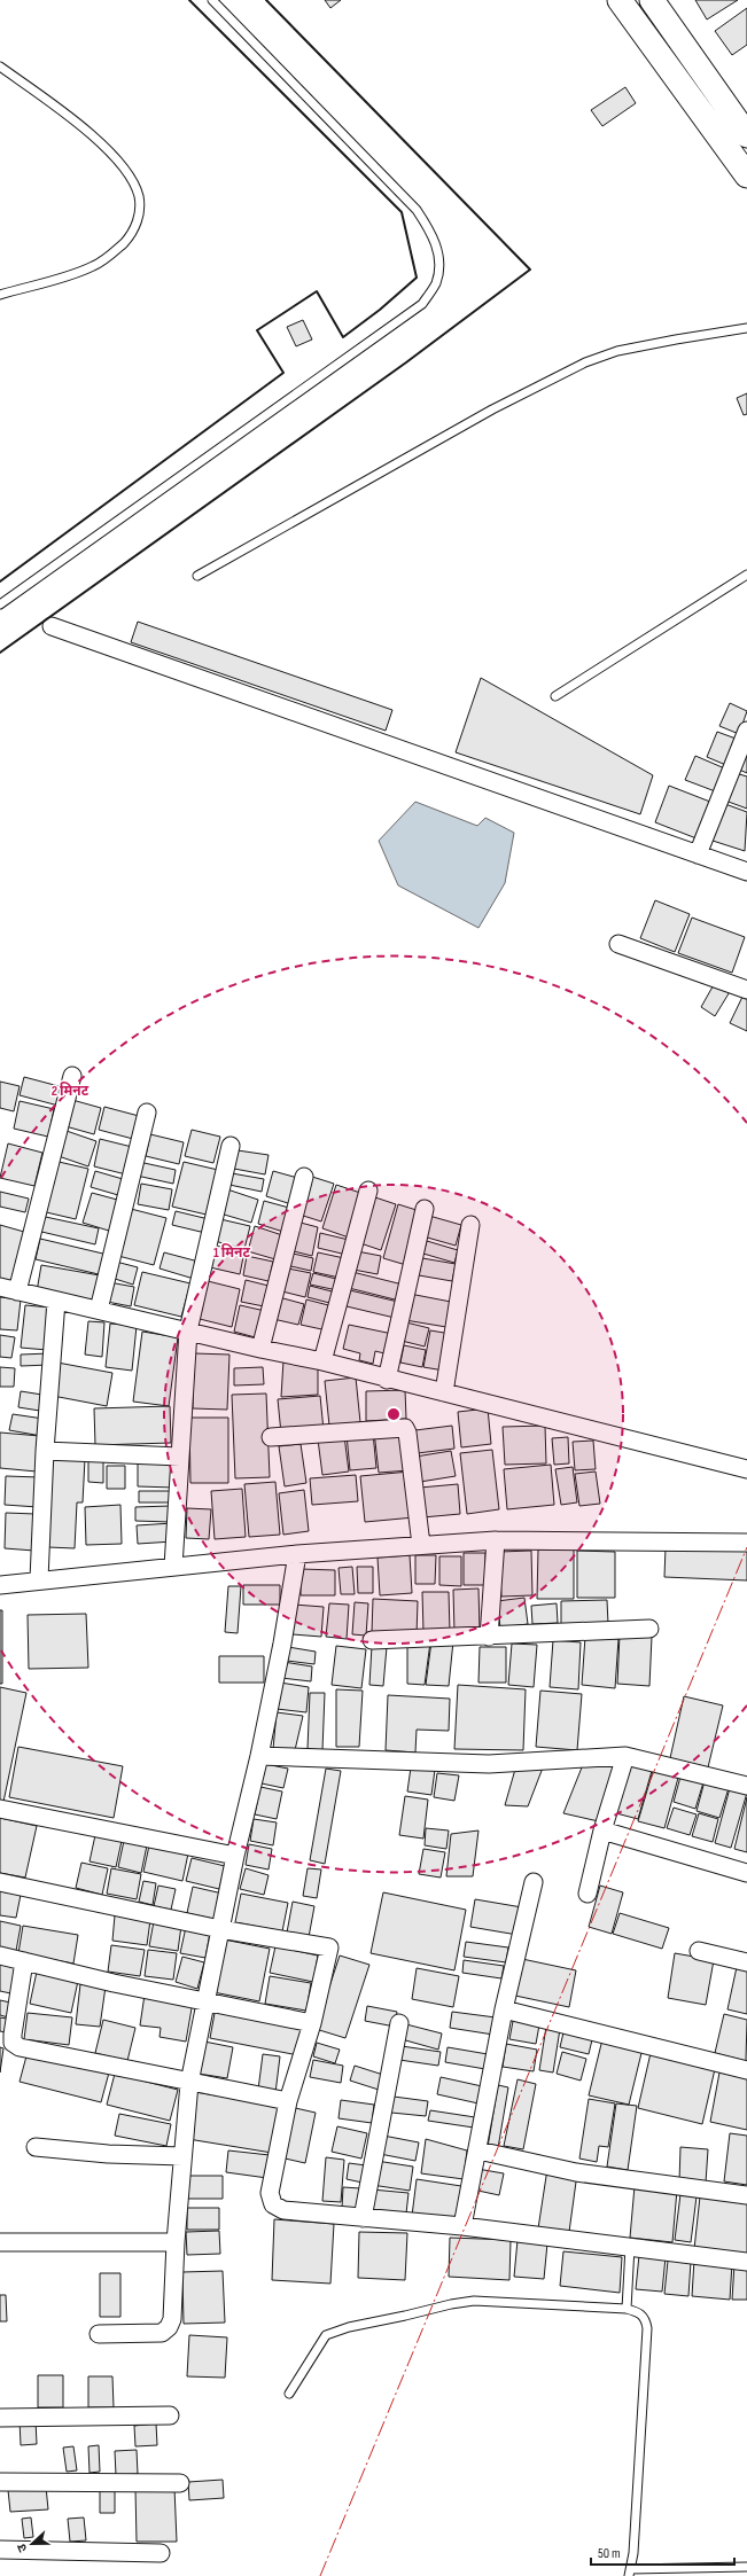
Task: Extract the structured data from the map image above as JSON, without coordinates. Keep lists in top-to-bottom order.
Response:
{
  "scale_bar": "50 m",
  "north": "left",
  "rings": ["2 मिनट", "1 मिनट"]
}
